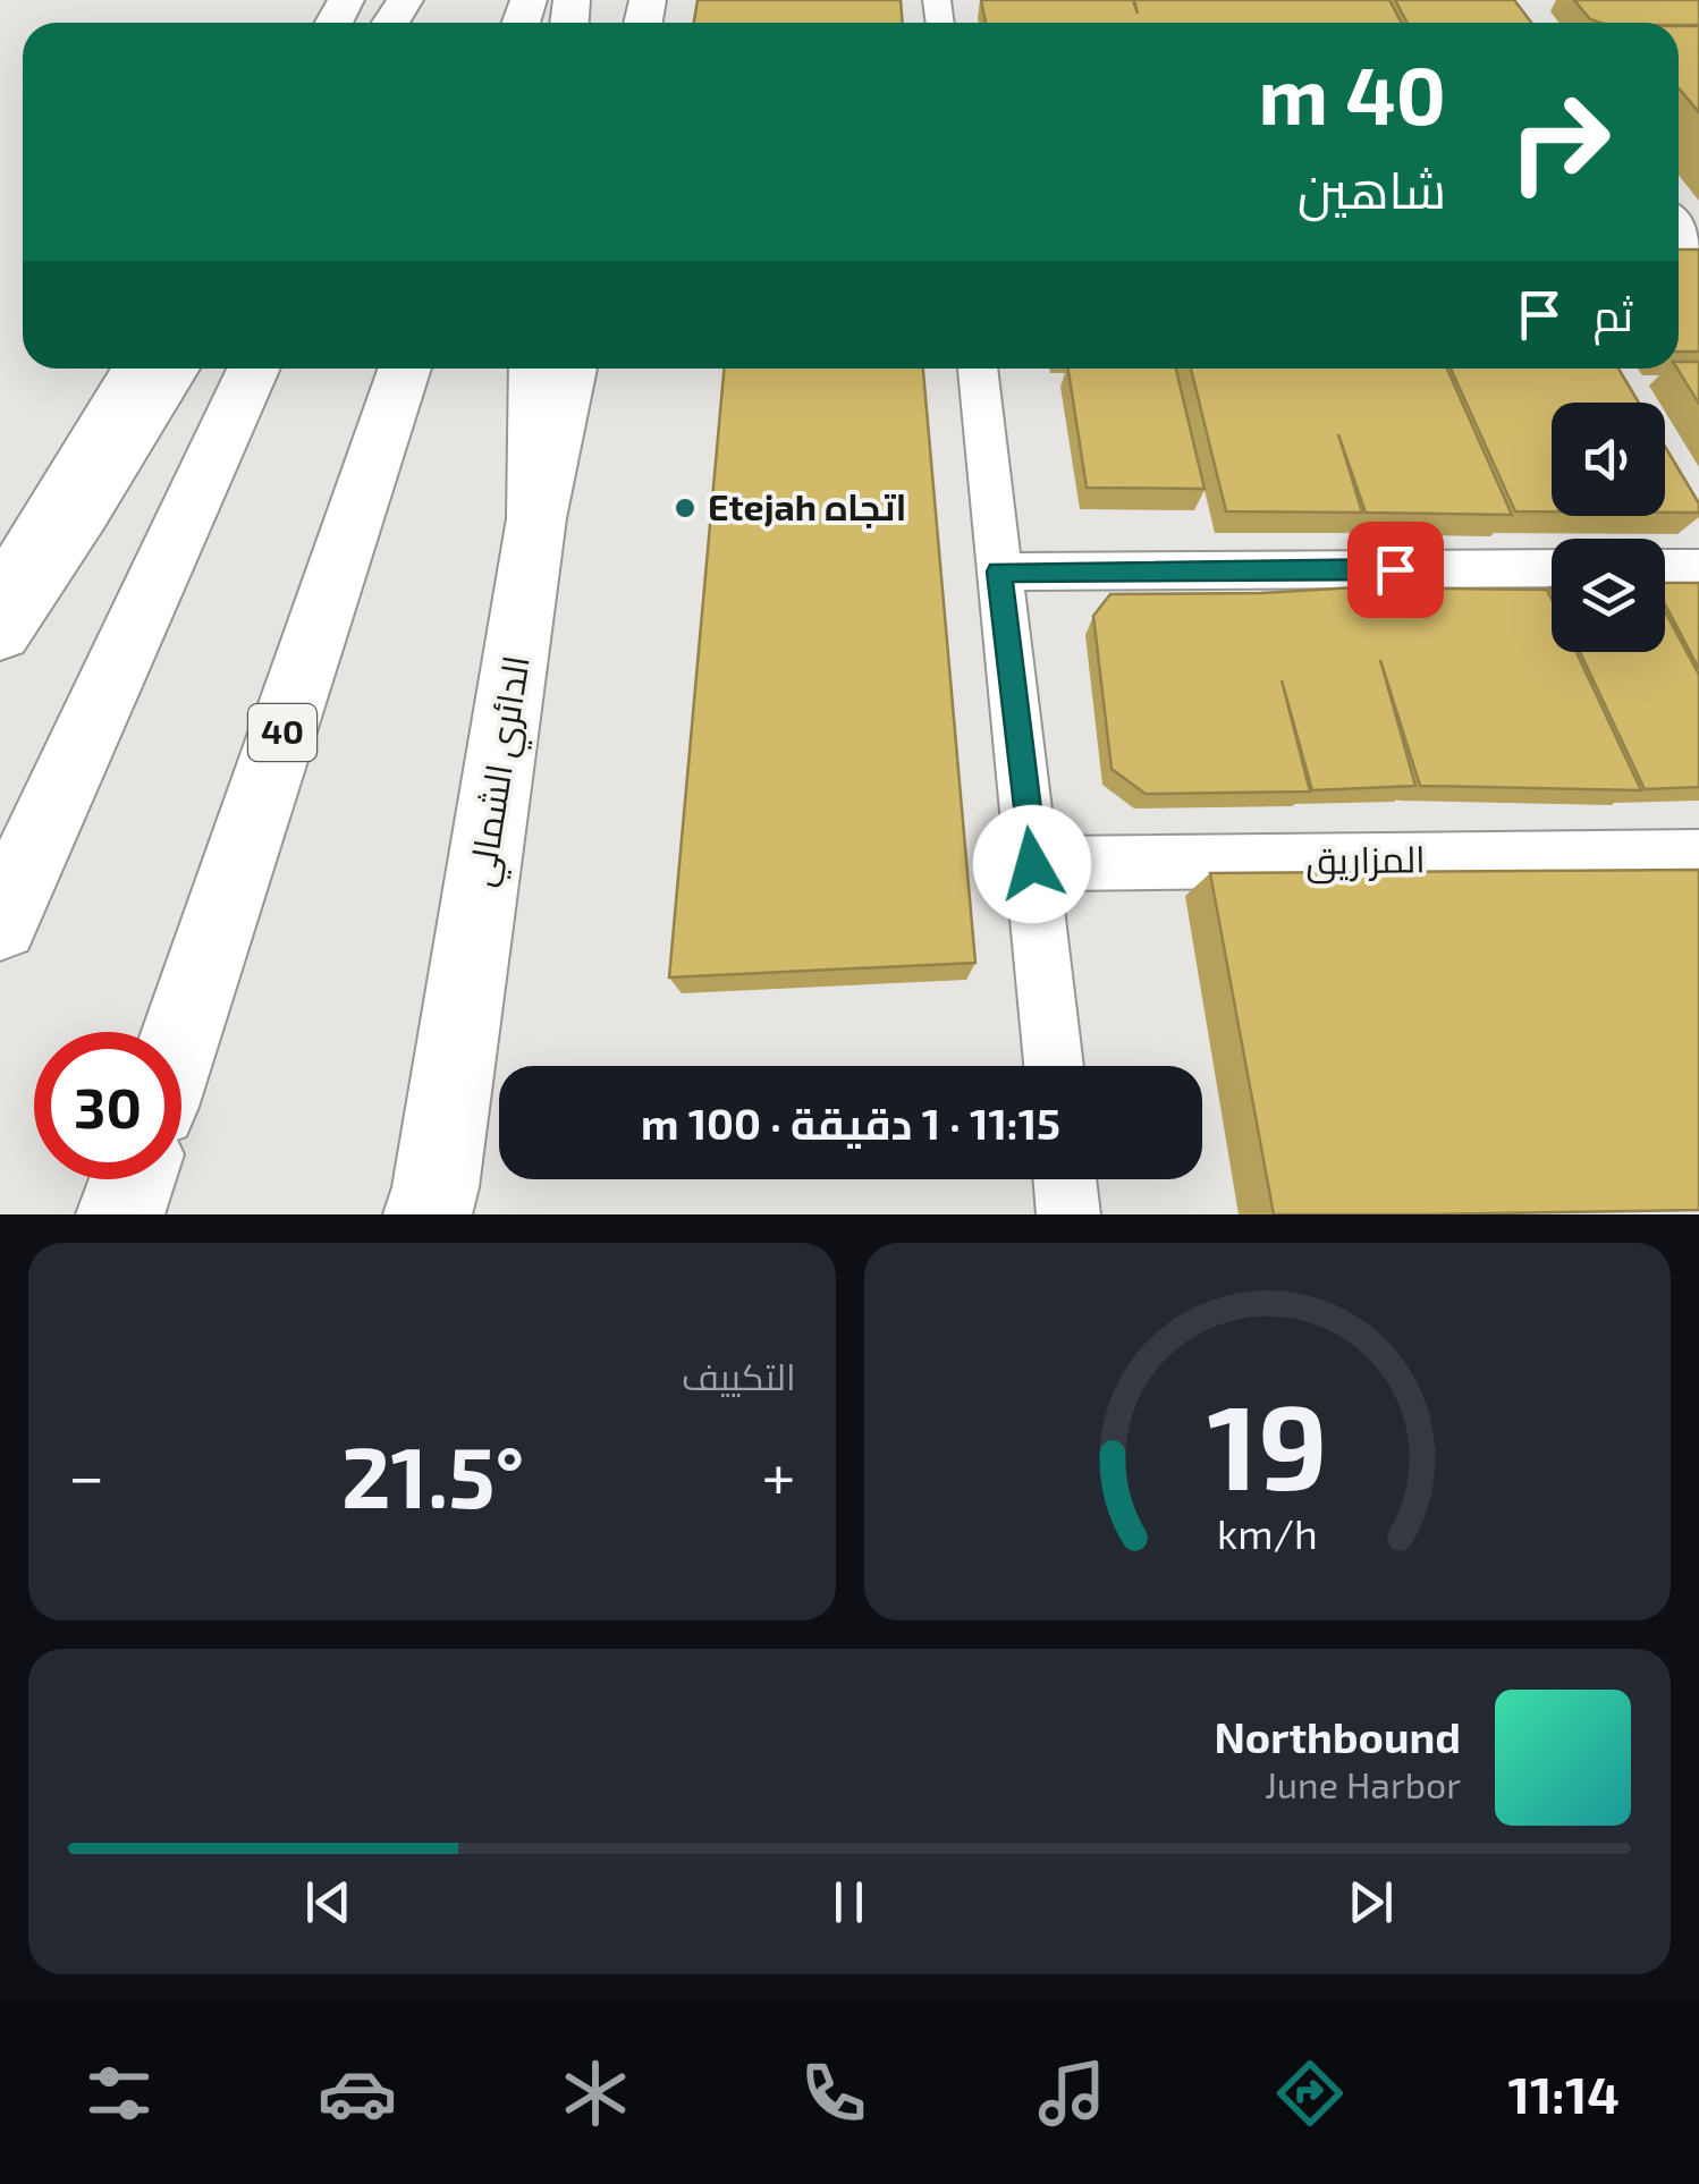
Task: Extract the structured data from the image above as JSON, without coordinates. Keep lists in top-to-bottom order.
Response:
{
  "streets": {
    "main road": ["40", "الدائري الشمالي"],
    "street": ["المزاريق"]
  },
  "places": ["Etejah اتجاه"],
  "page": {
    "turn": ["40 m", "شاهين"],
    "then": "ثم",
    "limit": "30",
    "trip": "11:15 · 1 دقيقة · 100 m",
    "tile": "التكييف",
    "heat": ["−", "21.5°", "+"],
    "song": ["Northbound", "June Harbor"],
    "tabs": "11:14",
    "gauge": ["19", "km/h"]
  }
}
